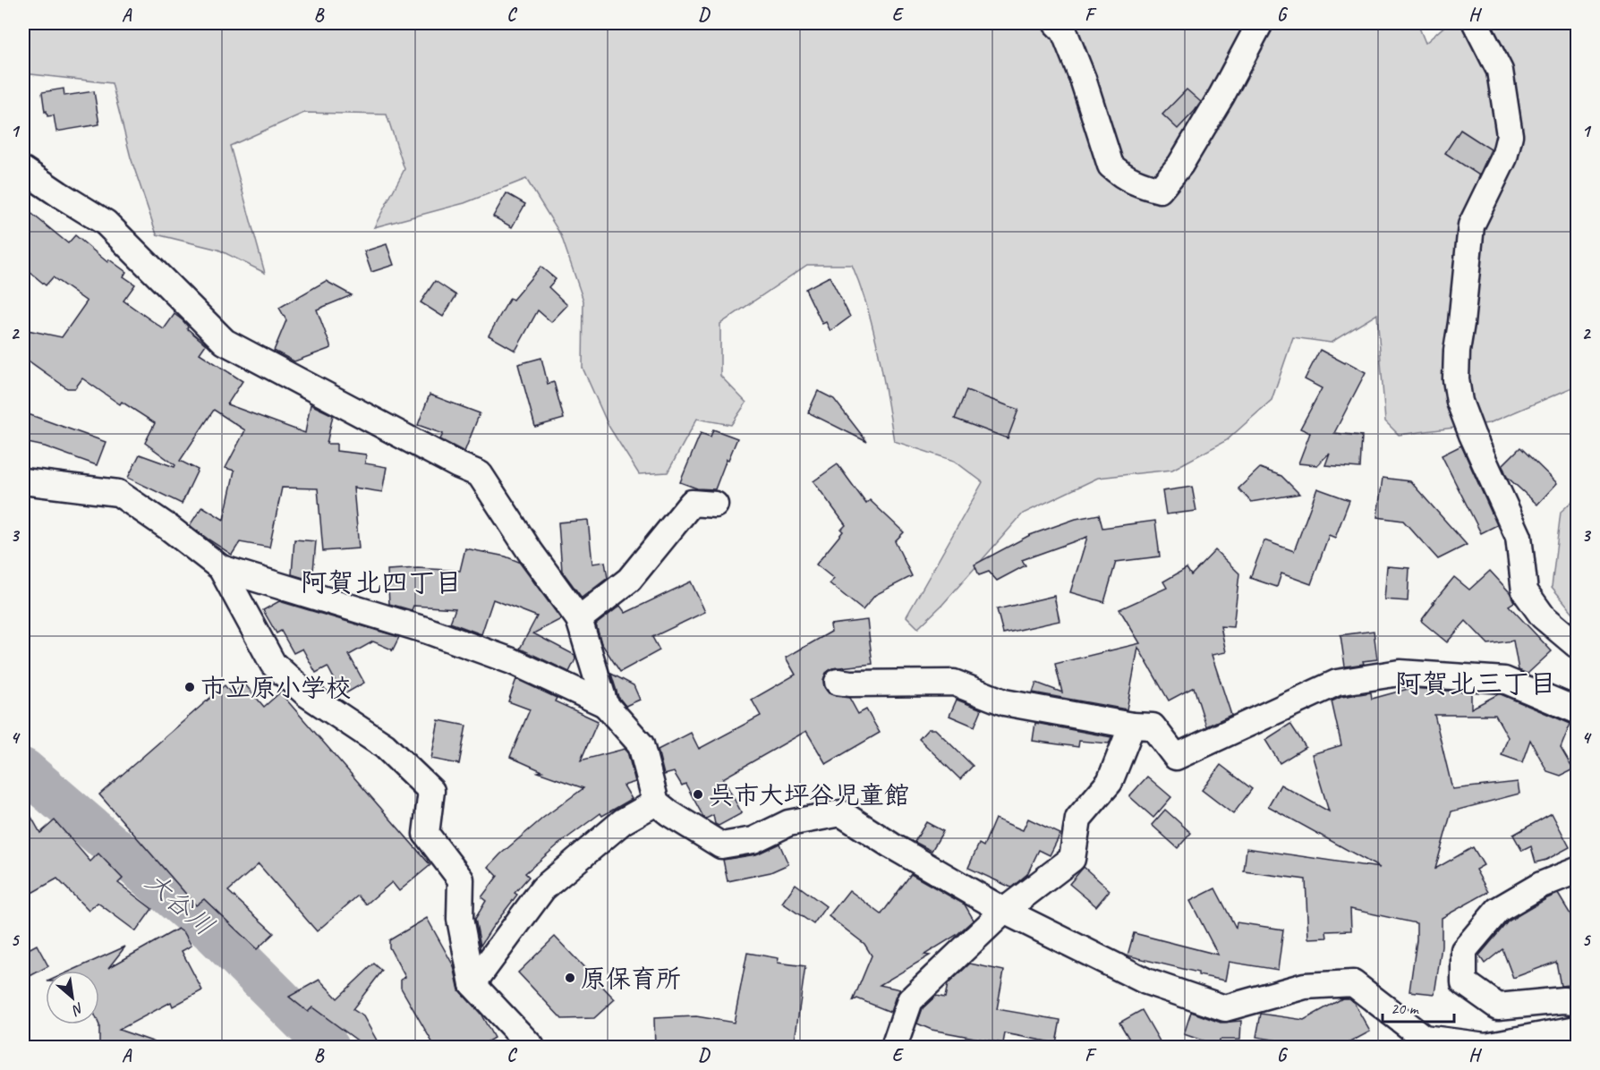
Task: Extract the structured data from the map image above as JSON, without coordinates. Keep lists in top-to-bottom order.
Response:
{
  "districts": ["阿賀北四丁目", "阿賀北三丁目"],
  "water": ["大谷川"],
  "places": ["市立原小学校", "呉市大坪谷児童館", "原保育所"],
  "scale_bar": "20 m",
  "north": "bottom right",
  "grid": {
    "columns": [
      "A",
      "B",
      "C",
      "D",
      "E",
      "F",
      "G",
      "H"
    ],
    "rows": [
      "1",
      "2",
      "3",
      "4",
      "5"
    ]
  }
}
